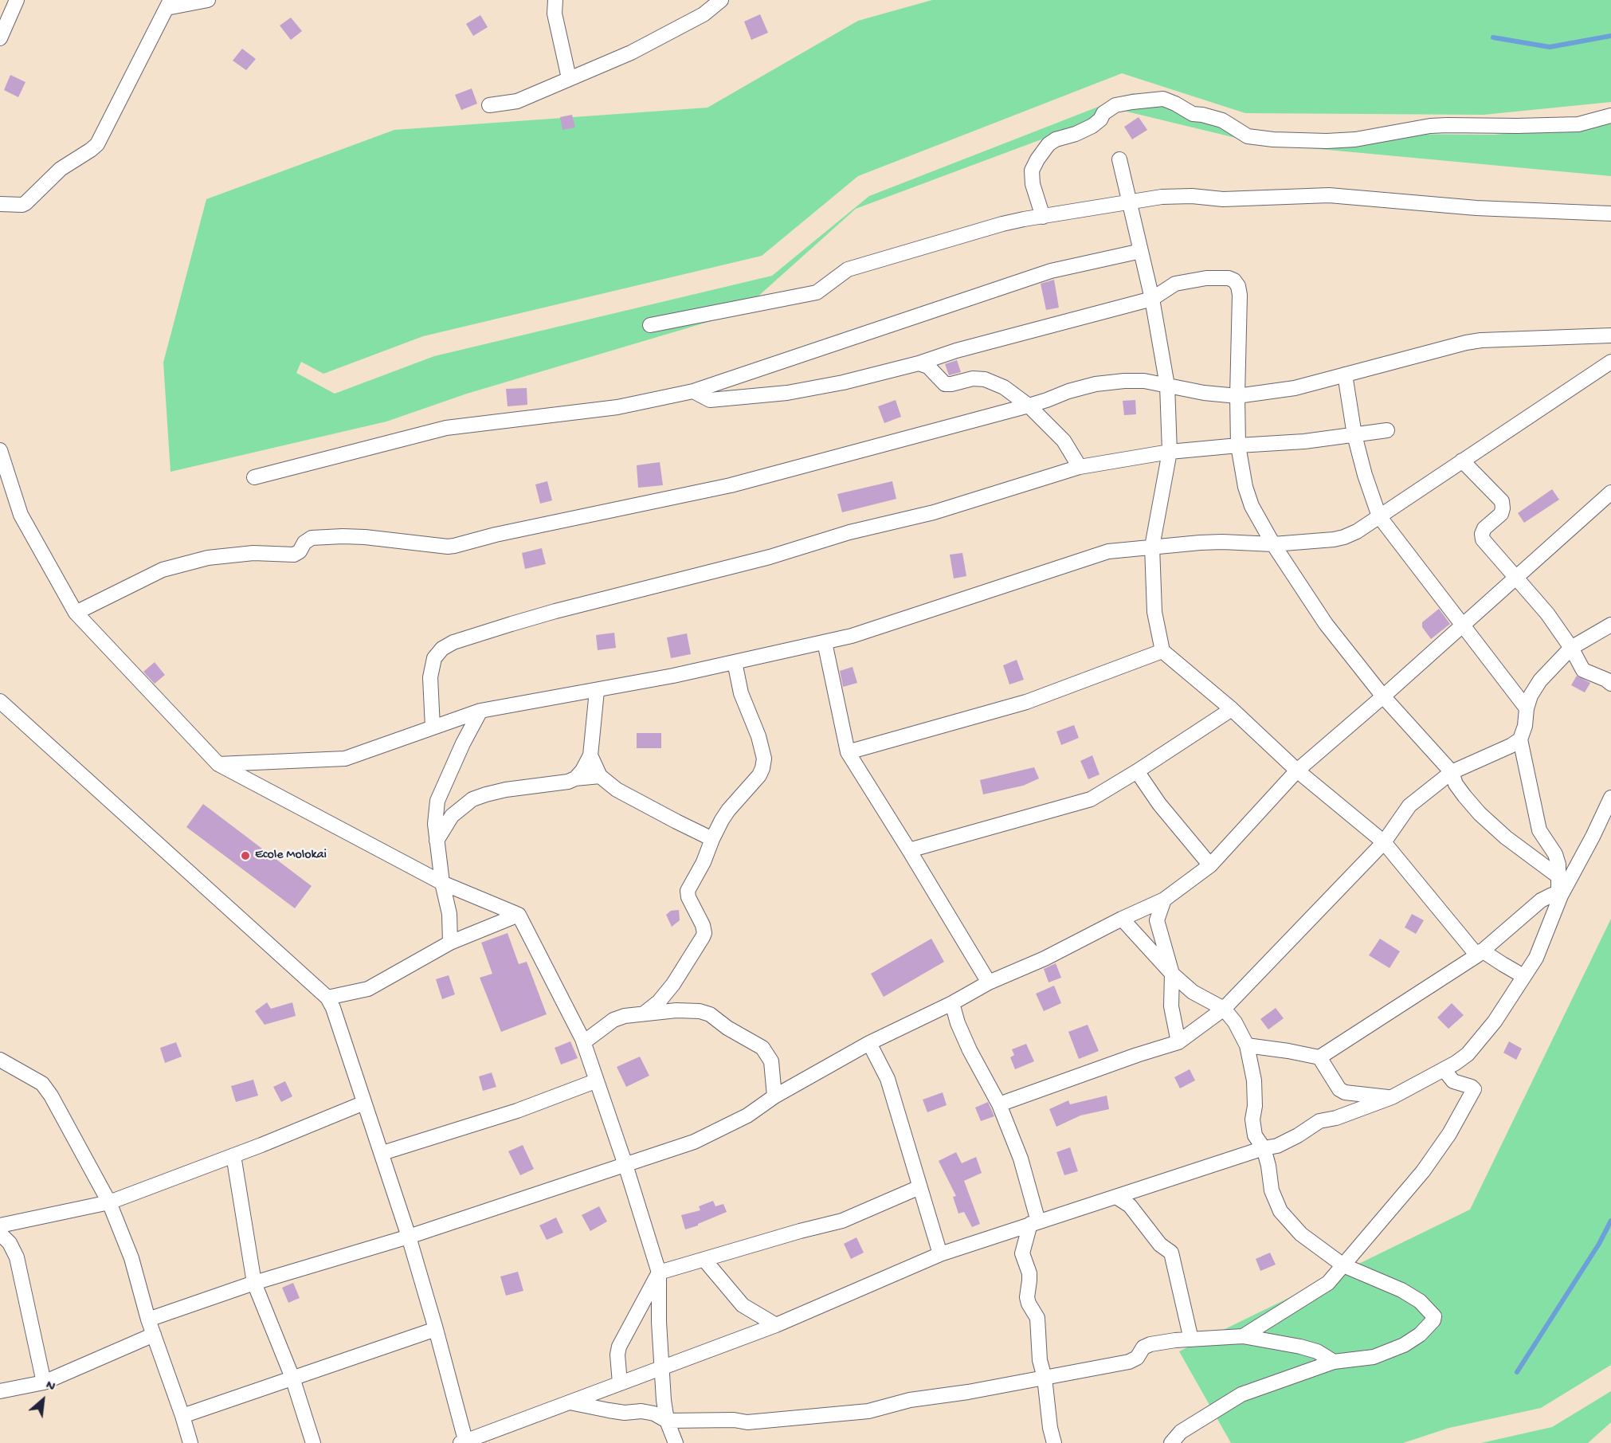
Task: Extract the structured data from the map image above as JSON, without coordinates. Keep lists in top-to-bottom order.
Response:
{
  "places": ["Ecole Molokai"],
  "north": "top right"
}
